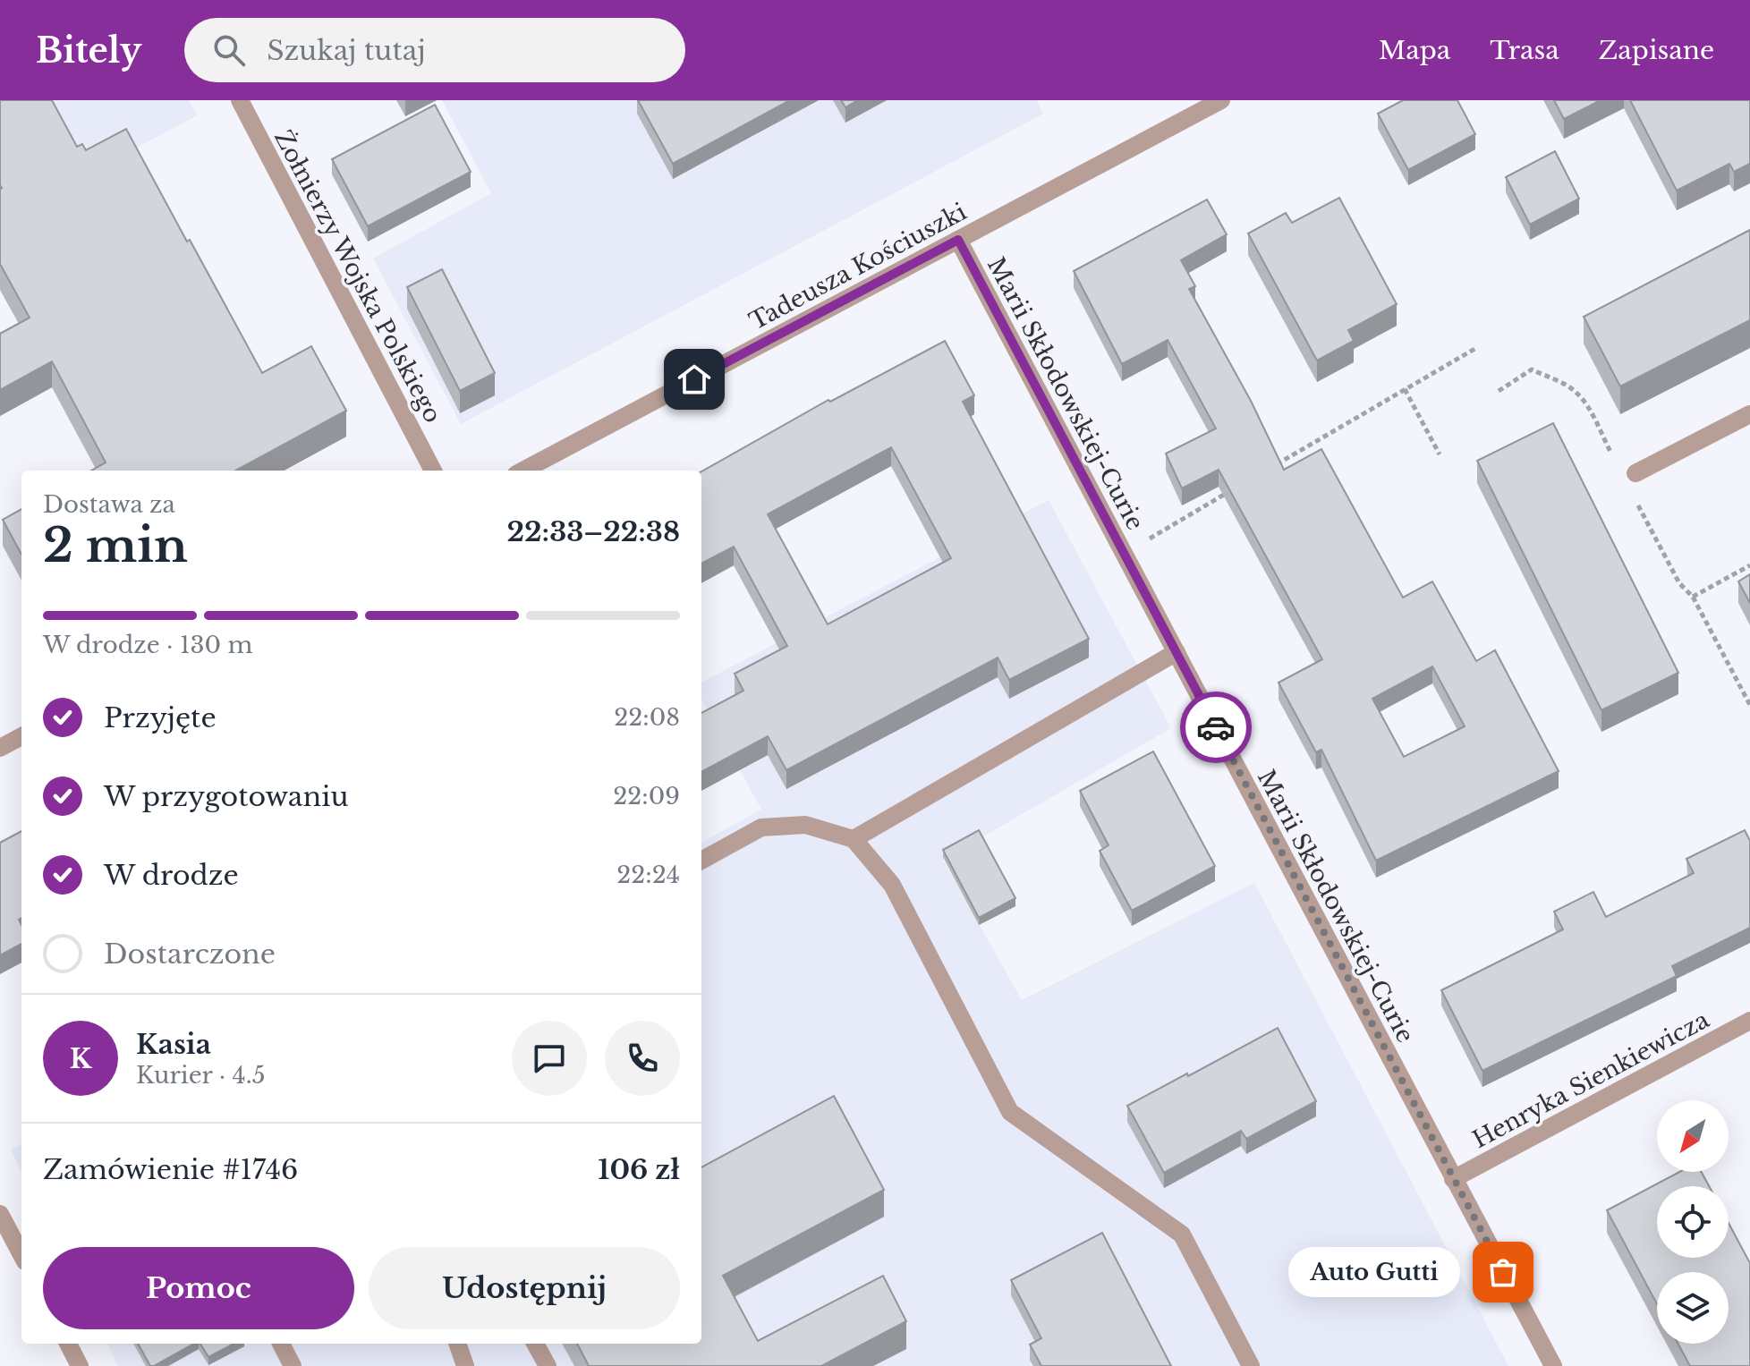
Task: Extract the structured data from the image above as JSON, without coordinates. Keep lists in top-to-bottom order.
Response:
{
  "streets": {
    "street": [
      "Tadeusza Kościuszki",
      "Żołnierzy Wojska Polskiego",
      "Marii Skłodowskiej-Curie",
      "Henryka Sienkiewicza"
    ]
  },
  "crossings": [
    ["Tadeusza Kościuszki", "Marii Skłodowskiej-Curie"],
    ["Marii Skłodowskiej-Curie", "Henryka Sienkiewicza"]
  ],
  "places": ["Auto Gutti"],
  "north": "bottom left",
  "page": {
    "header": "Bitely",
    "search": "Szukaj tutaj",
    "nav": ["Mapa", "Trasa", "Zapisane"],
    "heading": ["2 min", "Dostawa za", "22:33–22:38"],
    "panel": [
      "Kasia",
      "Kurier · 4.5",
      "Zamówienie #1746",
      "106 zł"
    ],
    "bar": "W drodze · 130 m",
    "list": [
      ["Przyjęte", "22:08"],
      ["W przygotowaniu", "22:09"],
      ["W drodze", "22:24"],
      "Dostarczone"
    ],
    "round": "K",
    "buttons": ["Pomoc", "Udostępnij"],
    "bubble": "Auto Gutti"
  }
}
